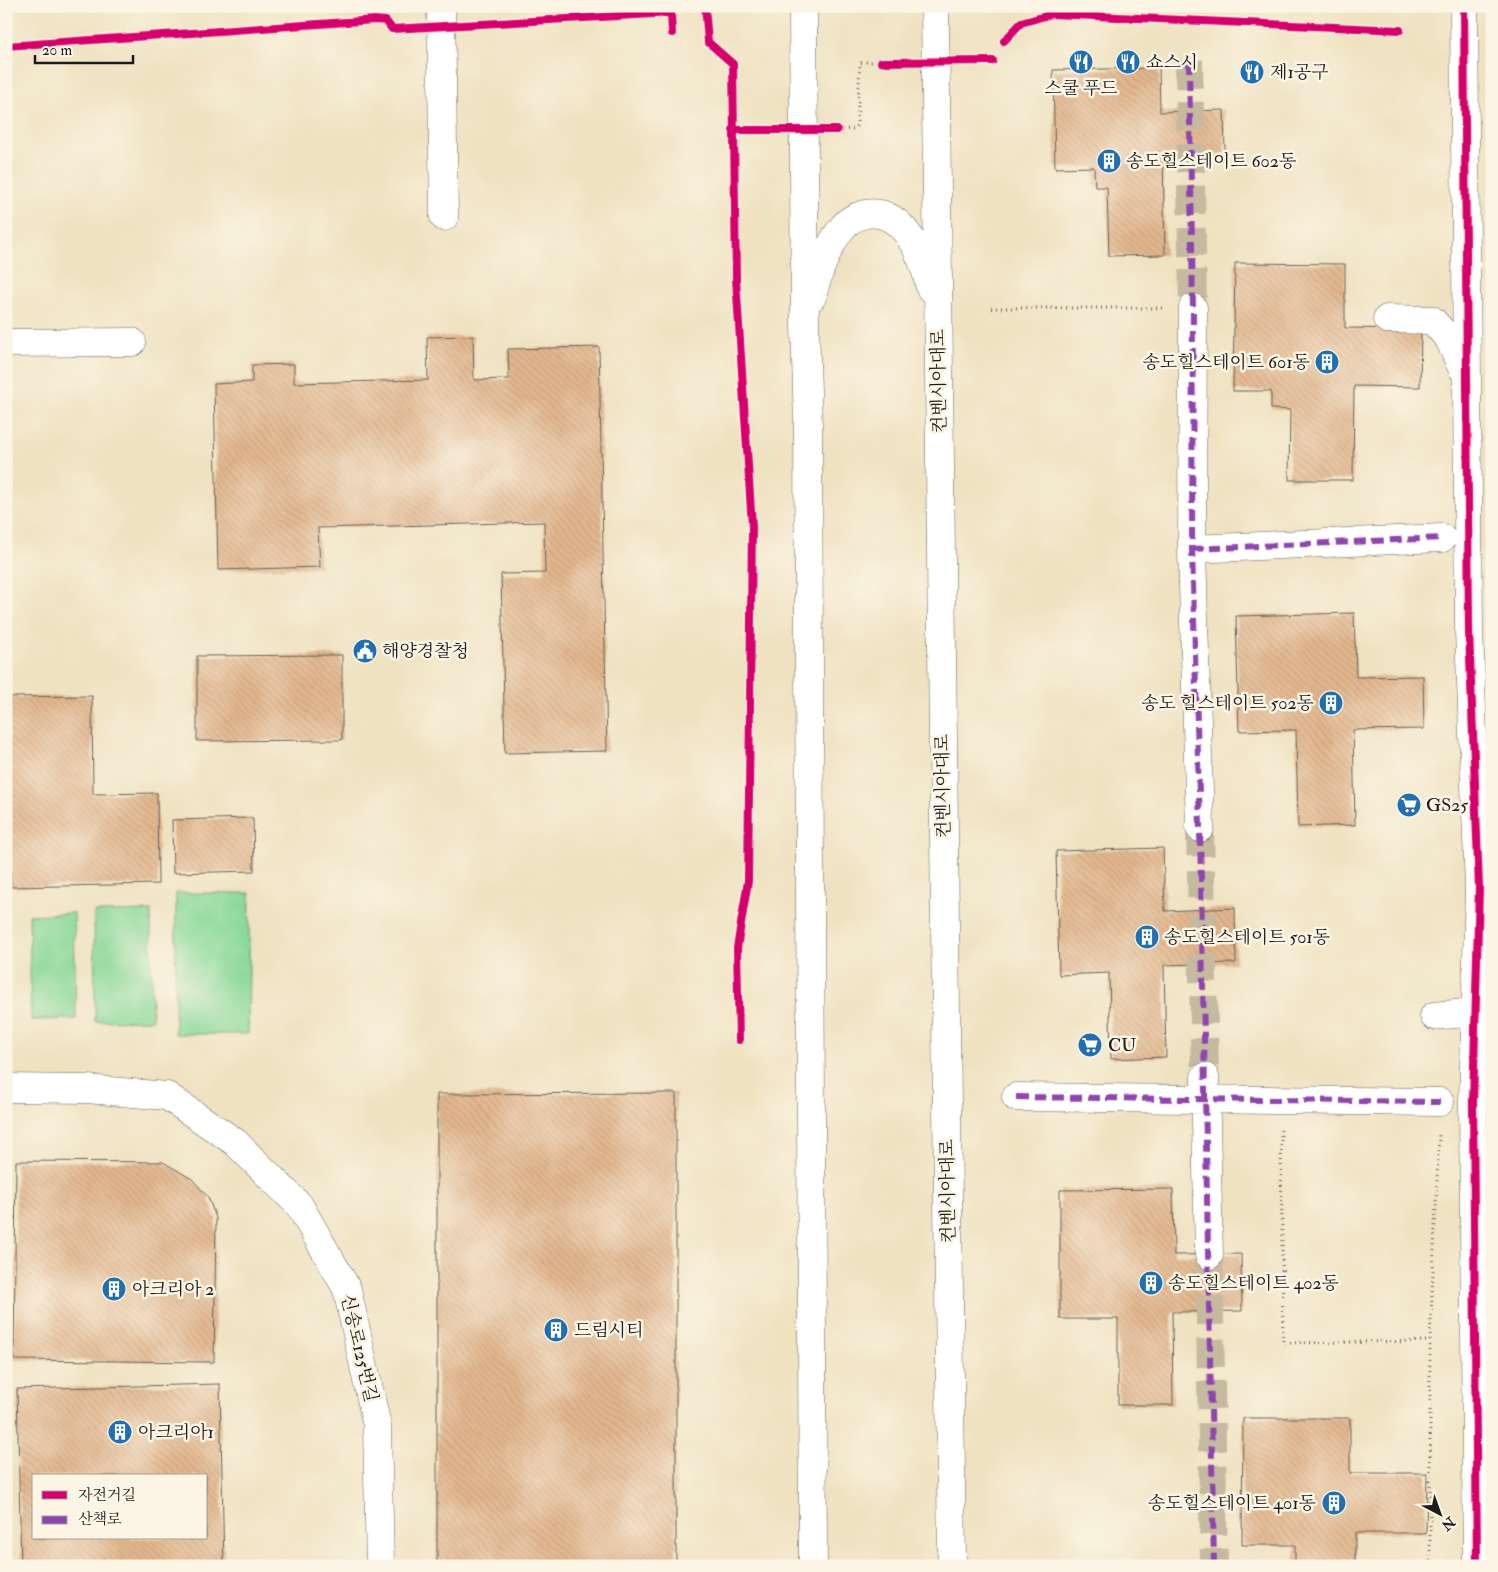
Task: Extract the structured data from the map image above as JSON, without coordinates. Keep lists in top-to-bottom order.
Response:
{
  "streets": {
    "street": ["컨벤시아대로", "신송로125번길"]
  },
  "places": {
    "restaurant": ["스쿨 푸드", "쇼스시", "제1공구"],
    "building": [
      "송도힐스테이트 602동",
      "송도힐스테이트 601동",
      "송도 힐스테이트 502동",
      "송도힐스테이트 501동",
      "송도힐스테이트 402동",
      "아크리아 2",
      "드림시티",
      "아크리아1",
      "송도힐스테이트 401동"
    ],
    "public building": ["해양경찰청"],
    "supermarket": ["GS25", "CU"]
  },
  "legend": ["자전거길", "산책로"],
  "scale_bar": "20 m",
  "north": "bottom right"
}
